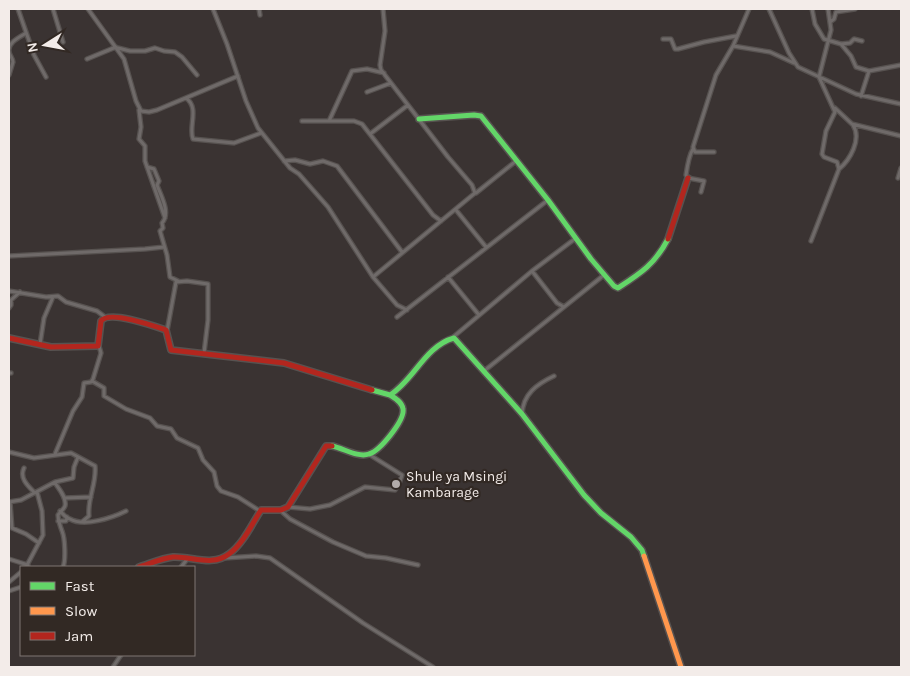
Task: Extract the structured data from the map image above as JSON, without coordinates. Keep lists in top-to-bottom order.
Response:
{
  "places": ["Shule ya Msingi Kambarage"],
  "legend": ["Fast", "Slow", "Jam"],
  "north": "left"
}
